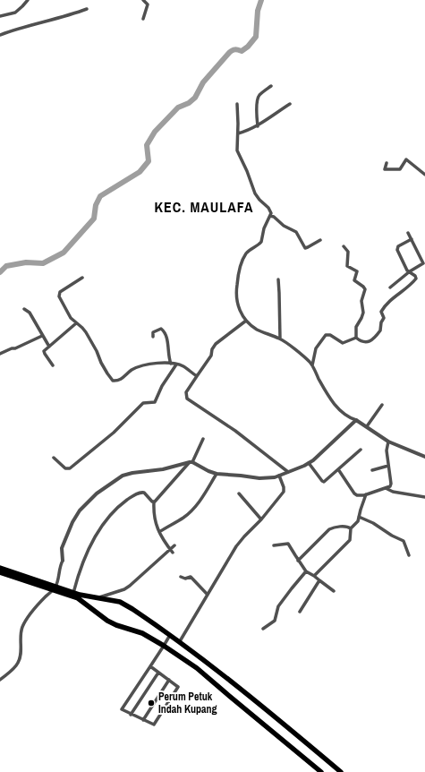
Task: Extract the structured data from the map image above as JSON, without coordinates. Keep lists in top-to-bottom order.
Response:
{
  "districts": ["KEC. MAULAFA"],
  "places": ["Perum Petuk Indah Kupang"]
}
